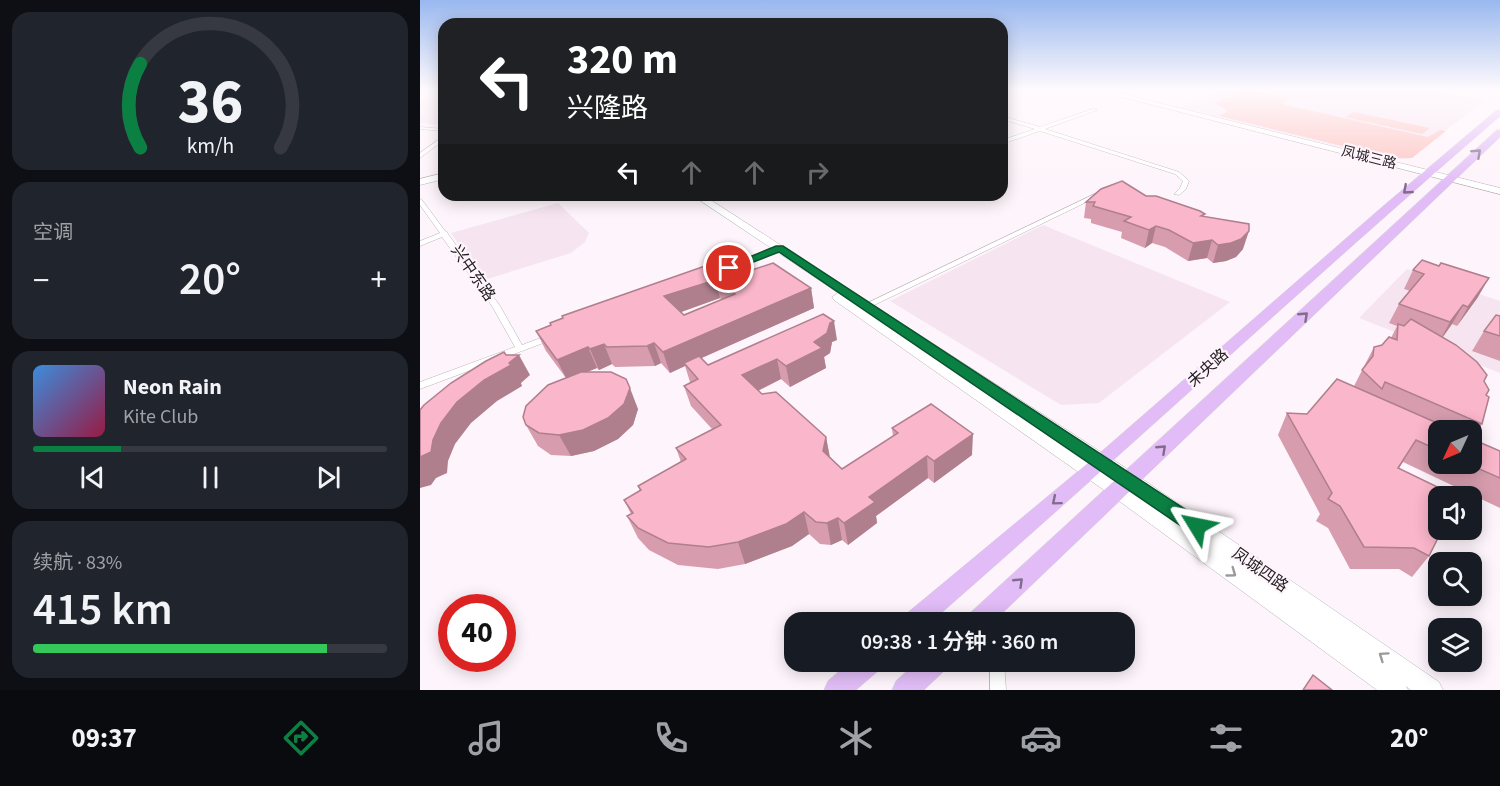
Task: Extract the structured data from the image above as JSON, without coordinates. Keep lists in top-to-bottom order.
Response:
{
  "streets": {
    "main road": ["未央路"],
    "street": ["凤城三路", "兴中东路", "凤城四路"]
  },
  "crossings": [
    ["凤城三路", "未央路"],
    ["未央路", "凤城四路"]
  ],
  "north": "bottom left",
  "page": {
    "turn": ["320 m", "兴隆路"],
    "tile": [
      "空调",
      ["续航 · 83%", "415 km"]
    ],
    "heat": ["−", "20°", "+"],
    "song": ["Neon Rain", "Kite Club"],
    "limit": "40",
    "trip": "09:38 · 1 分钟 · 360 m",
    "tabs": ["09:37", "20°"],
    "gauge": ["36", "km/h"]
  }
}
